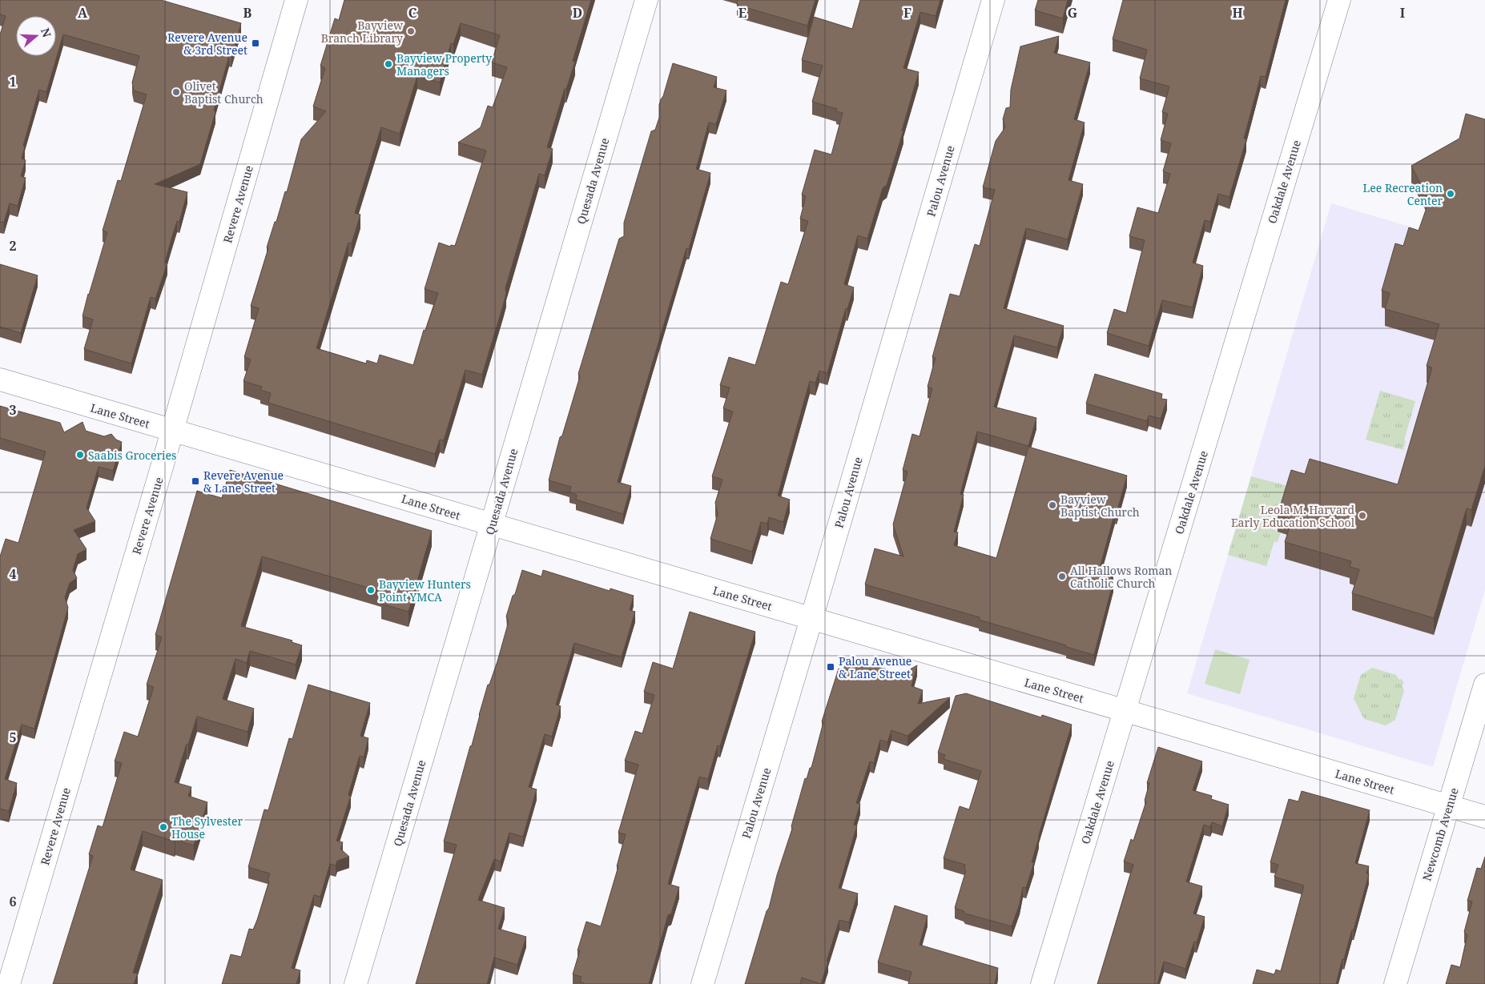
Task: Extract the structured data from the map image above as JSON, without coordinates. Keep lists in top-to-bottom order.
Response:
{
  "streets": {
    "street": [
      "Quesada Avenue",
      "Palou Avenue",
      "Oakdale Avenue",
      "Revere Avenue",
      "Lane Street",
      "Newcomb Avenue"
    ]
  },
  "crossings": [
    ["Quesada Avenue", "Lane Street"],
    ["Palou Avenue", "Lane Street"],
    ["Oakdale Avenue", "Lane Street"],
    ["Revere Avenue", "Lane Street"],
    ["Lane Street", "Newcomb Avenue"]
  ],
  "places": {
    "other": [
      "Bayview Branch Library",
      "Bayview Property Managers",
      "Olivet Baptist Church",
      "Lee Recreation Center",
      "Saabis Groceries",
      "Bayview Baptist Church",
      "Leola M. Harvard Early Education School",
      "All Hallows Roman Catholic Church",
      "Bayview Hunters Point YMCA",
      "The Sylvester House"
    ],
    "transit": ["Revere Avenue & 3rd Street", "Revere Avenue & Lane Street", "Palou Avenue & Lane Street"]
  },
  "north": "right",
  "grid": {
    "columns": [
      "A",
      "B",
      "C",
      "D",
      "E",
      "F",
      "G",
      "H",
      "I"
    ],
    "rows": [
      "1",
      "2",
      "3",
      "4",
      "5",
      "6"
    ]
  }
}
